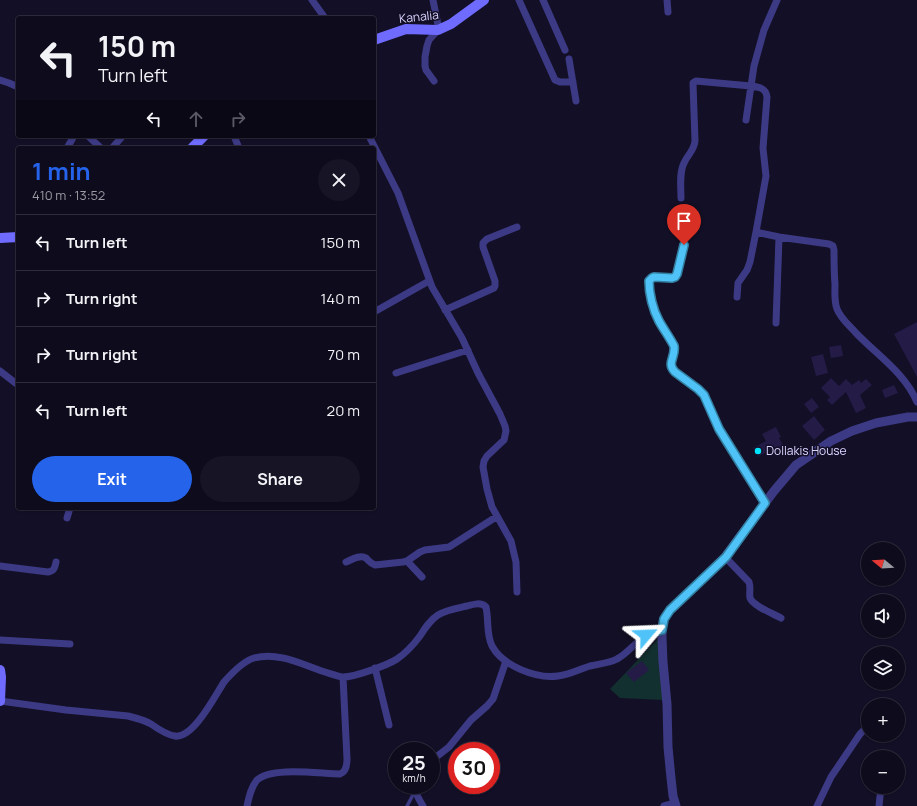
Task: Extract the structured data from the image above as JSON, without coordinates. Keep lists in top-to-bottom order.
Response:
{
  "streets": {
    "main road": ["Kanalia"]
  },
  "places": ["Dollakis House"],
  "north": "left",
  "page": {
    "turn": ["150 m", "Turn left"],
    "heading": ["1 min", "410 m · 13:52"],
    "list": [
      {
        "name": "Turn left",
        "value": "150 m"
      },
      {
        "name": "Turn right",
        "value": "140 m"
      },
      {
        "name": "Turn right",
        "value": "70 m"
      },
      {
        "name": "Turn left",
        "value": "20 m"
      }
    ],
    "buttons": ["Exit", "Share"],
    "map_buttons": ["+", "−"],
    "speed": "25 km/h",
    "limit": "30"
  }
}
